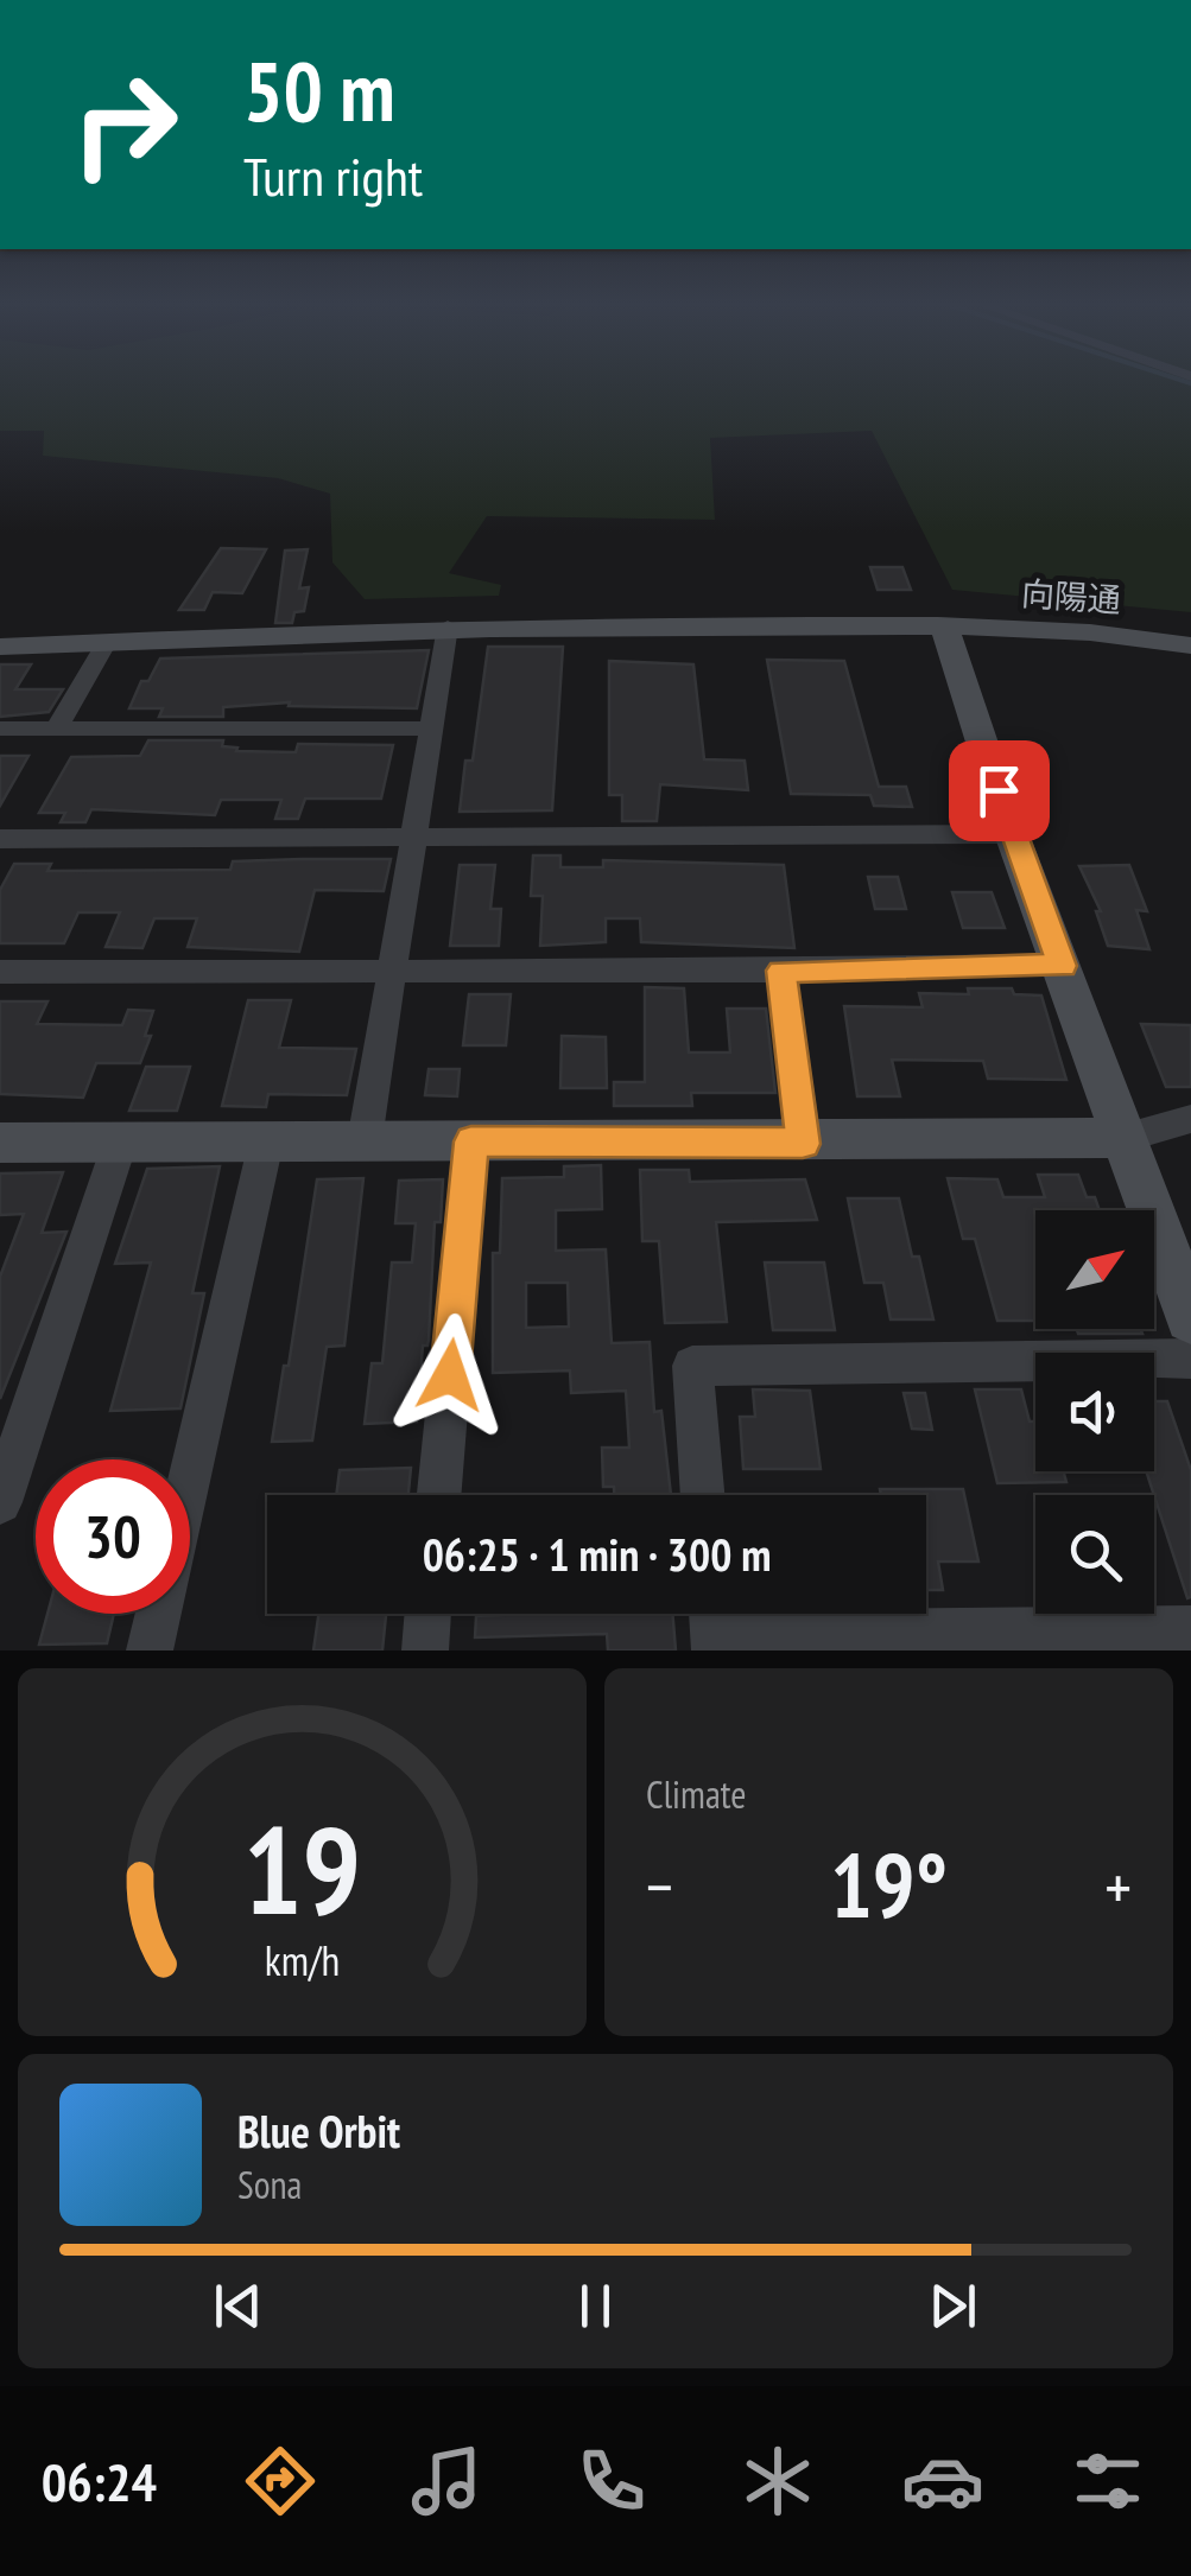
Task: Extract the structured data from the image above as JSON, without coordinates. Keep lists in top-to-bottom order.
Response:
{
  "streets": {
    "street": ["向陽通"]
  },
  "north": "top right",
  "page": {
    "turn": ["50 m", "Turn right"],
    "limit": "30",
    "trip": "06:25 · 1 min · 300 m",
    "tile": "Climate",
    "heat": ["−", "19°", "+"],
    "song": ["Blue Orbit", "Sona"],
    "tabs": "06:24",
    "gauge": ["19", "km/h"]
  }
}
